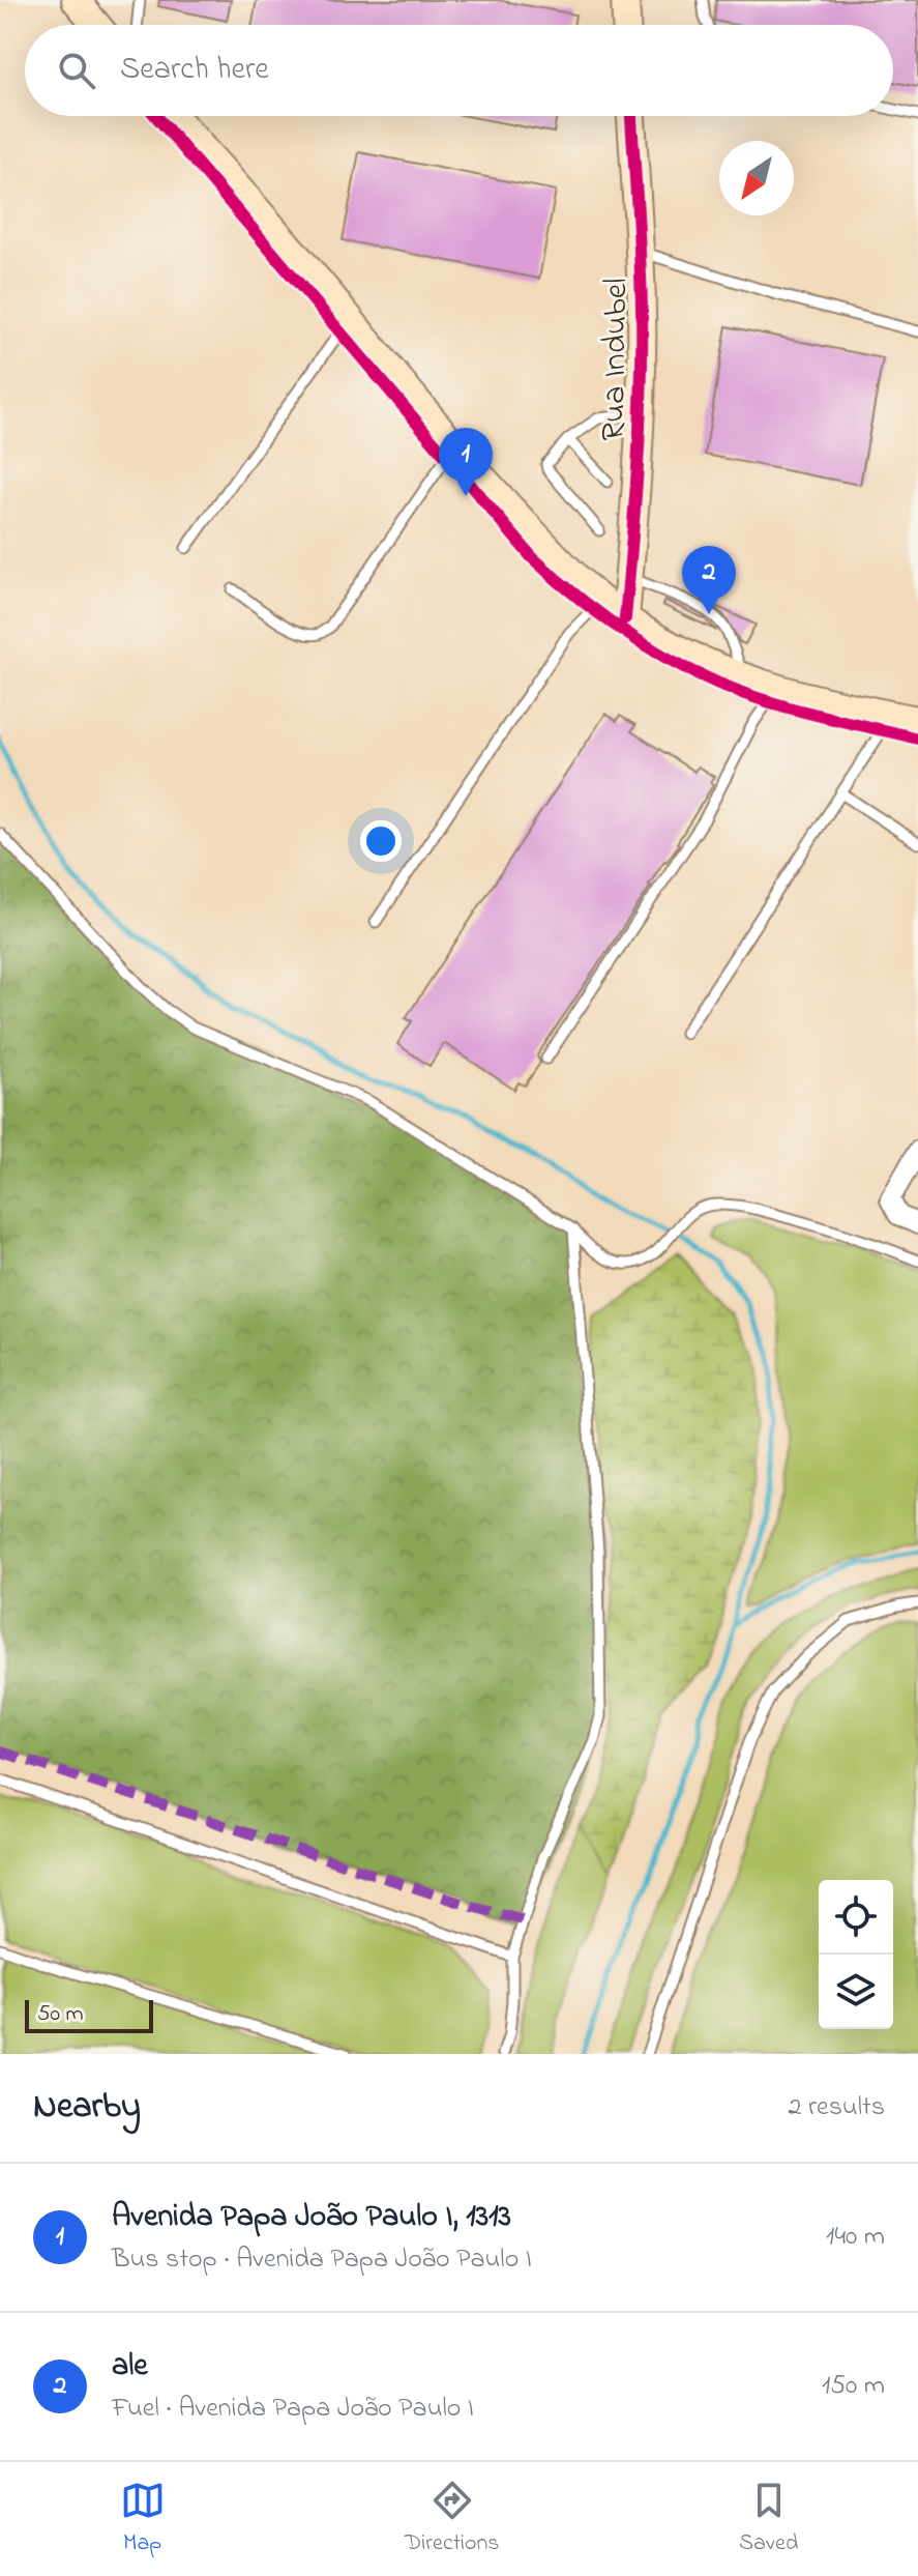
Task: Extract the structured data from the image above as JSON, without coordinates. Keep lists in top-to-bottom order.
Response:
{
  "streets": {
    "main road": ["Rua Indubel"]
  },
  "scale_bar": "50 m",
  "north": "bottom left",
  "page": {
    "search": "Search here",
    "pins": ["1", "2"],
    "scale": "50 m",
    "heading": ["Nearby", "2 results"],
    "list": [
      {
        "mark": "1",
        "name": "Avenida Papa João Paulo I, 1313",
        "note": "Bus stop · Avenida Papa João Paulo I",
        "value": "140 m"
      },
      {
        "mark": "2",
        "name": "ale",
        "note": "Fuel · Avenida Papa João Paulo I",
        "value": "150 m"
      }
    ],
    "nav": ["Map", "Directions", "Saved"]
  }
}
